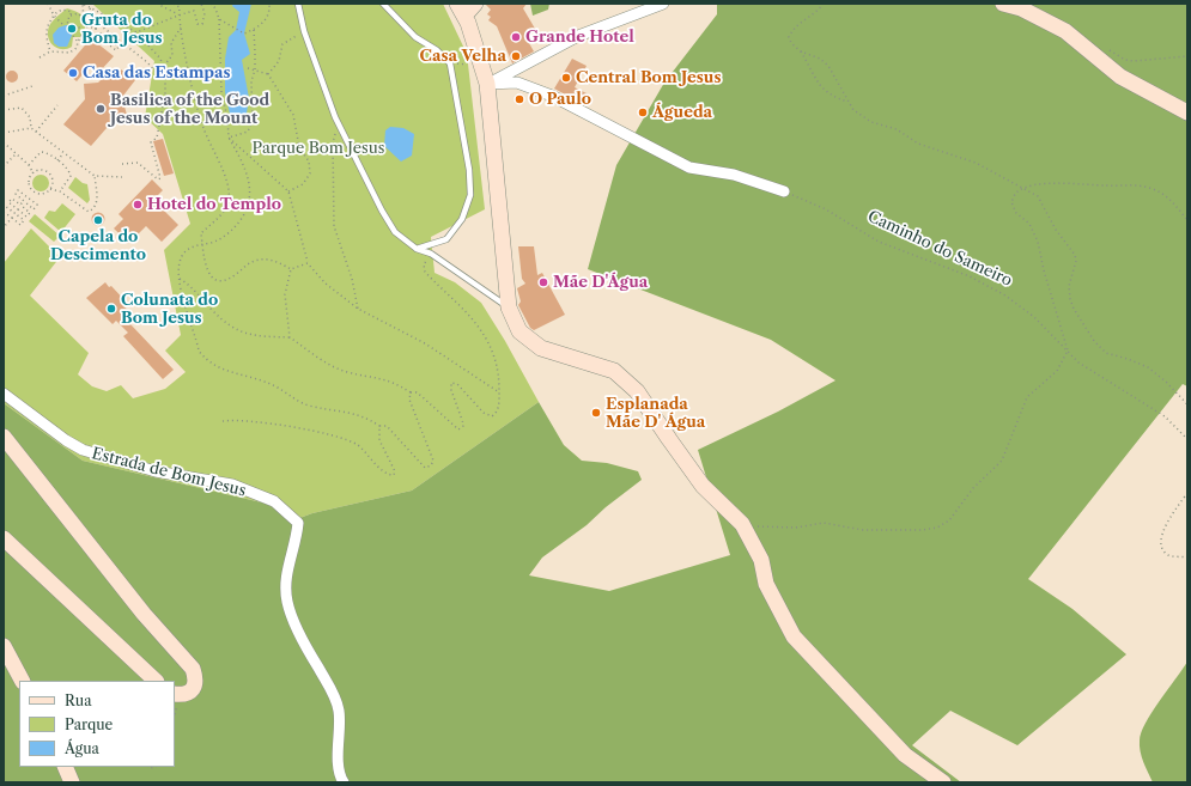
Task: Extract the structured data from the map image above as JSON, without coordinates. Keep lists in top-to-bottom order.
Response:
{
  "streets": {
    "street": ["Estrada de Bom Jesus"],
    "path": ["Caminho do Sameiro"]
  },
  "parks": ["Parque Bom Jesus"],
  "places": [
    "Gruta do Bom Jesus",
    "Grande Hotel",
    "Casa Velha",
    "Casa das Estampas",
    "Central Bom Jesus",
    "O Paulo",
    "Basilica of the Good Jesus of the Mount",
    "Águeda",
    "Hotel do Templo",
    "Capela do Descimento",
    "Mãe D'Água",
    "Colunata do Bom Jesus",
    "Esplanada Mãe D' Água"
  ],
  "legend": ["Rua", "Parque", "Água"]
}
